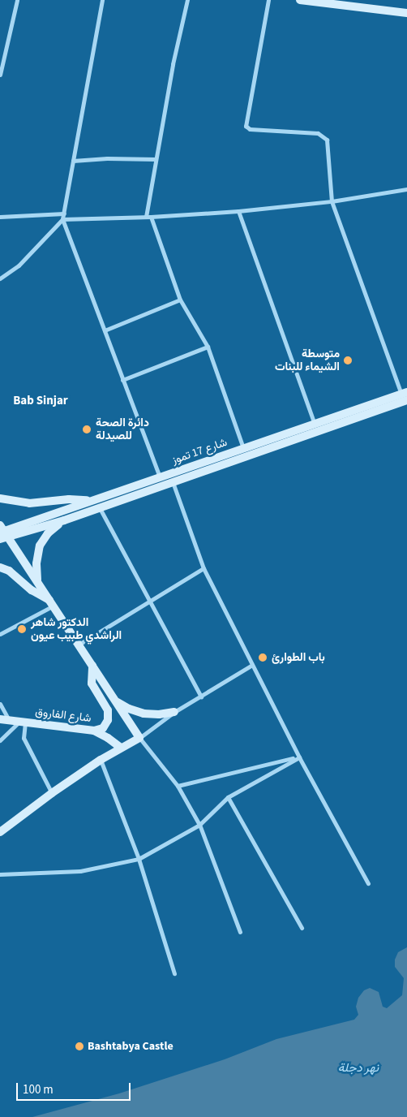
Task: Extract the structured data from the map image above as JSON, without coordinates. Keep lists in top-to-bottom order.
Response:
{
  "streets": {
    "main road": ["شارع 17 تموز", "شارع الفاروق"]
  },
  "districts": ["Bab Sinjar"],
  "water": ["نهر دجلة"],
  "places": [
    "متوسطة الشيماء للبنات",
    "دائرة الصحة للصيدلة",
    "الدكتور شاهر الراشدي طبيب عيون",
    "باب الطوارئ",
    "Bashtabya Castle"
  ],
  "scale_bar": "100 m"
}
